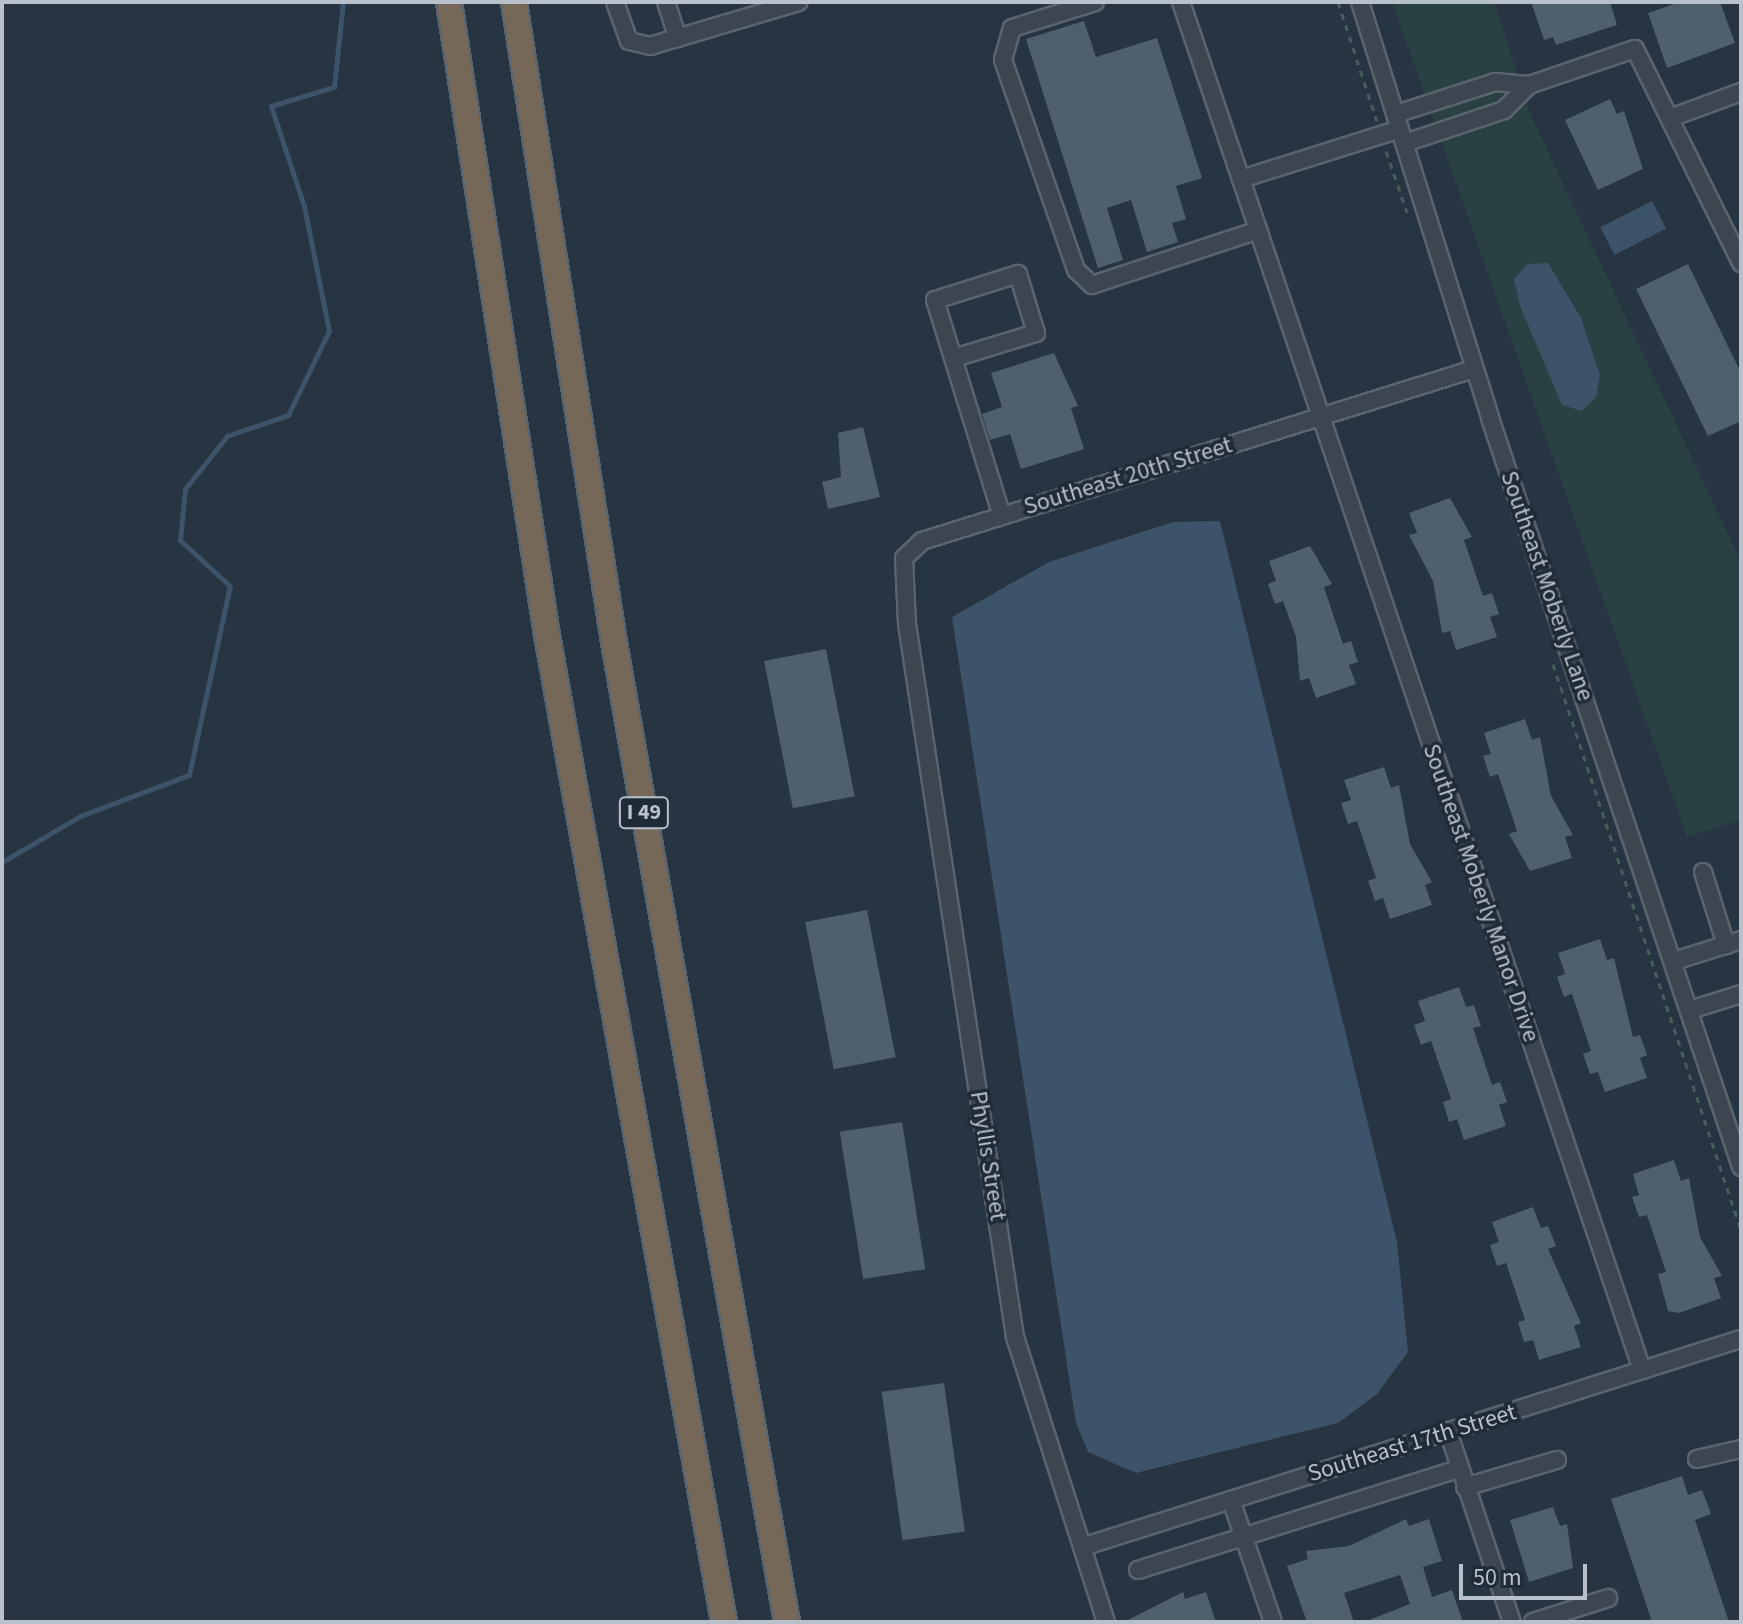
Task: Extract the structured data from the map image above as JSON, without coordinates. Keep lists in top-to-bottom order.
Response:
{
  "streets": {
    "highway": ["I 49"],
    "street": [
      "Southeast 20th Street",
      "Southeast Moberly Lane",
      "Southeast Moberly Manor Drive",
      "Phyllis Street",
      "Southeast 17th Street"
    ]
  },
  "crossings": [
    ["Southeast 20th Street", "Southeast Moberly Lane"],
    ["Southeast 20th Street", "Southeast Moberly Manor Drive"],
    ["Southeast 20th Street", "Phyllis Street"],
    ["Southeast Moberly Manor Drive", "Southeast 17th Street"],
    ["Phyllis Street", "Southeast 17th Street"]
  ],
  "scale_bar": "50 m"
}
